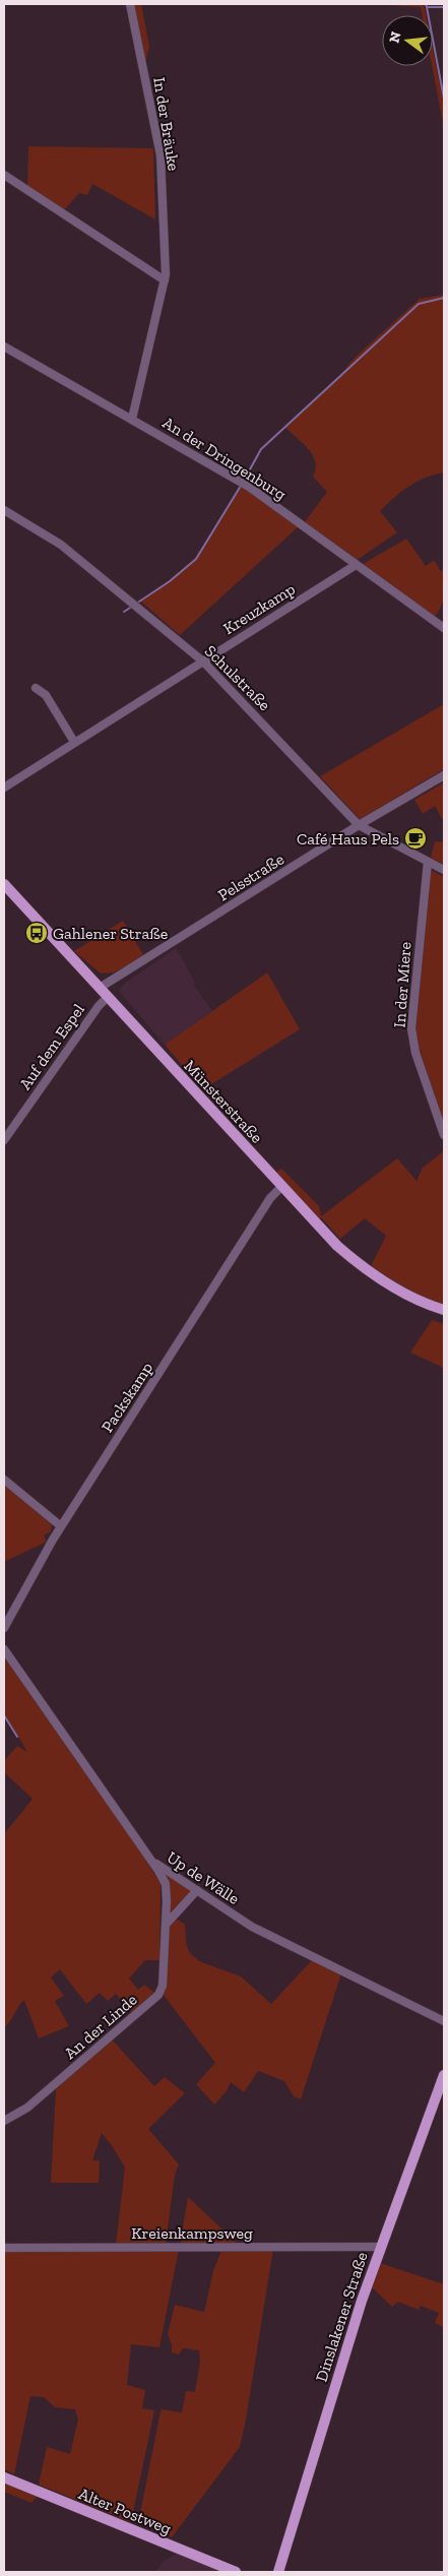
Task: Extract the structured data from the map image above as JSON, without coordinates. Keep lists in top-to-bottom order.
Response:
{
  "streets": {
    "main road": ["Münsterstraße", "Dinslakener Straße", "Alter Postweg"],
    "street": [
      "In der Bräuke",
      "An der Dringenburg",
      "Kreuzkamp",
      "Schulstraße",
      "Pelsstraße",
      "In der Miere",
      "Auf dem Espel",
      "Packskamp",
      "Up de Wälle",
      "An der Linde",
      "Kreienkampsweg"
    ]
  },
  "crossings": [
    ["In der Bräuke", "An der Dringenburg"],
    ["An der Dringenburg", "Kreuzkamp"],
    ["Kreuzkamp", "Schulstraße"],
    ["Schulstraße", "Pelsstraße"],
    ["Schulstraße", "In der Miere"],
    ["Pelsstraße", "Münsterstraße"],
    ["Auf dem Espel", "Münsterstraße"],
    ["Münsterstraße", "Packskamp"],
    ["Up de Wälle", "An der Linde"],
    ["Kreienkampsweg", "Dinslakener Straße"]
  ],
  "places": {
    "cafe": ["Café Haus Pels"],
    "bus stop": ["Gahlener Straße"]
  },
  "north": "left"
}
